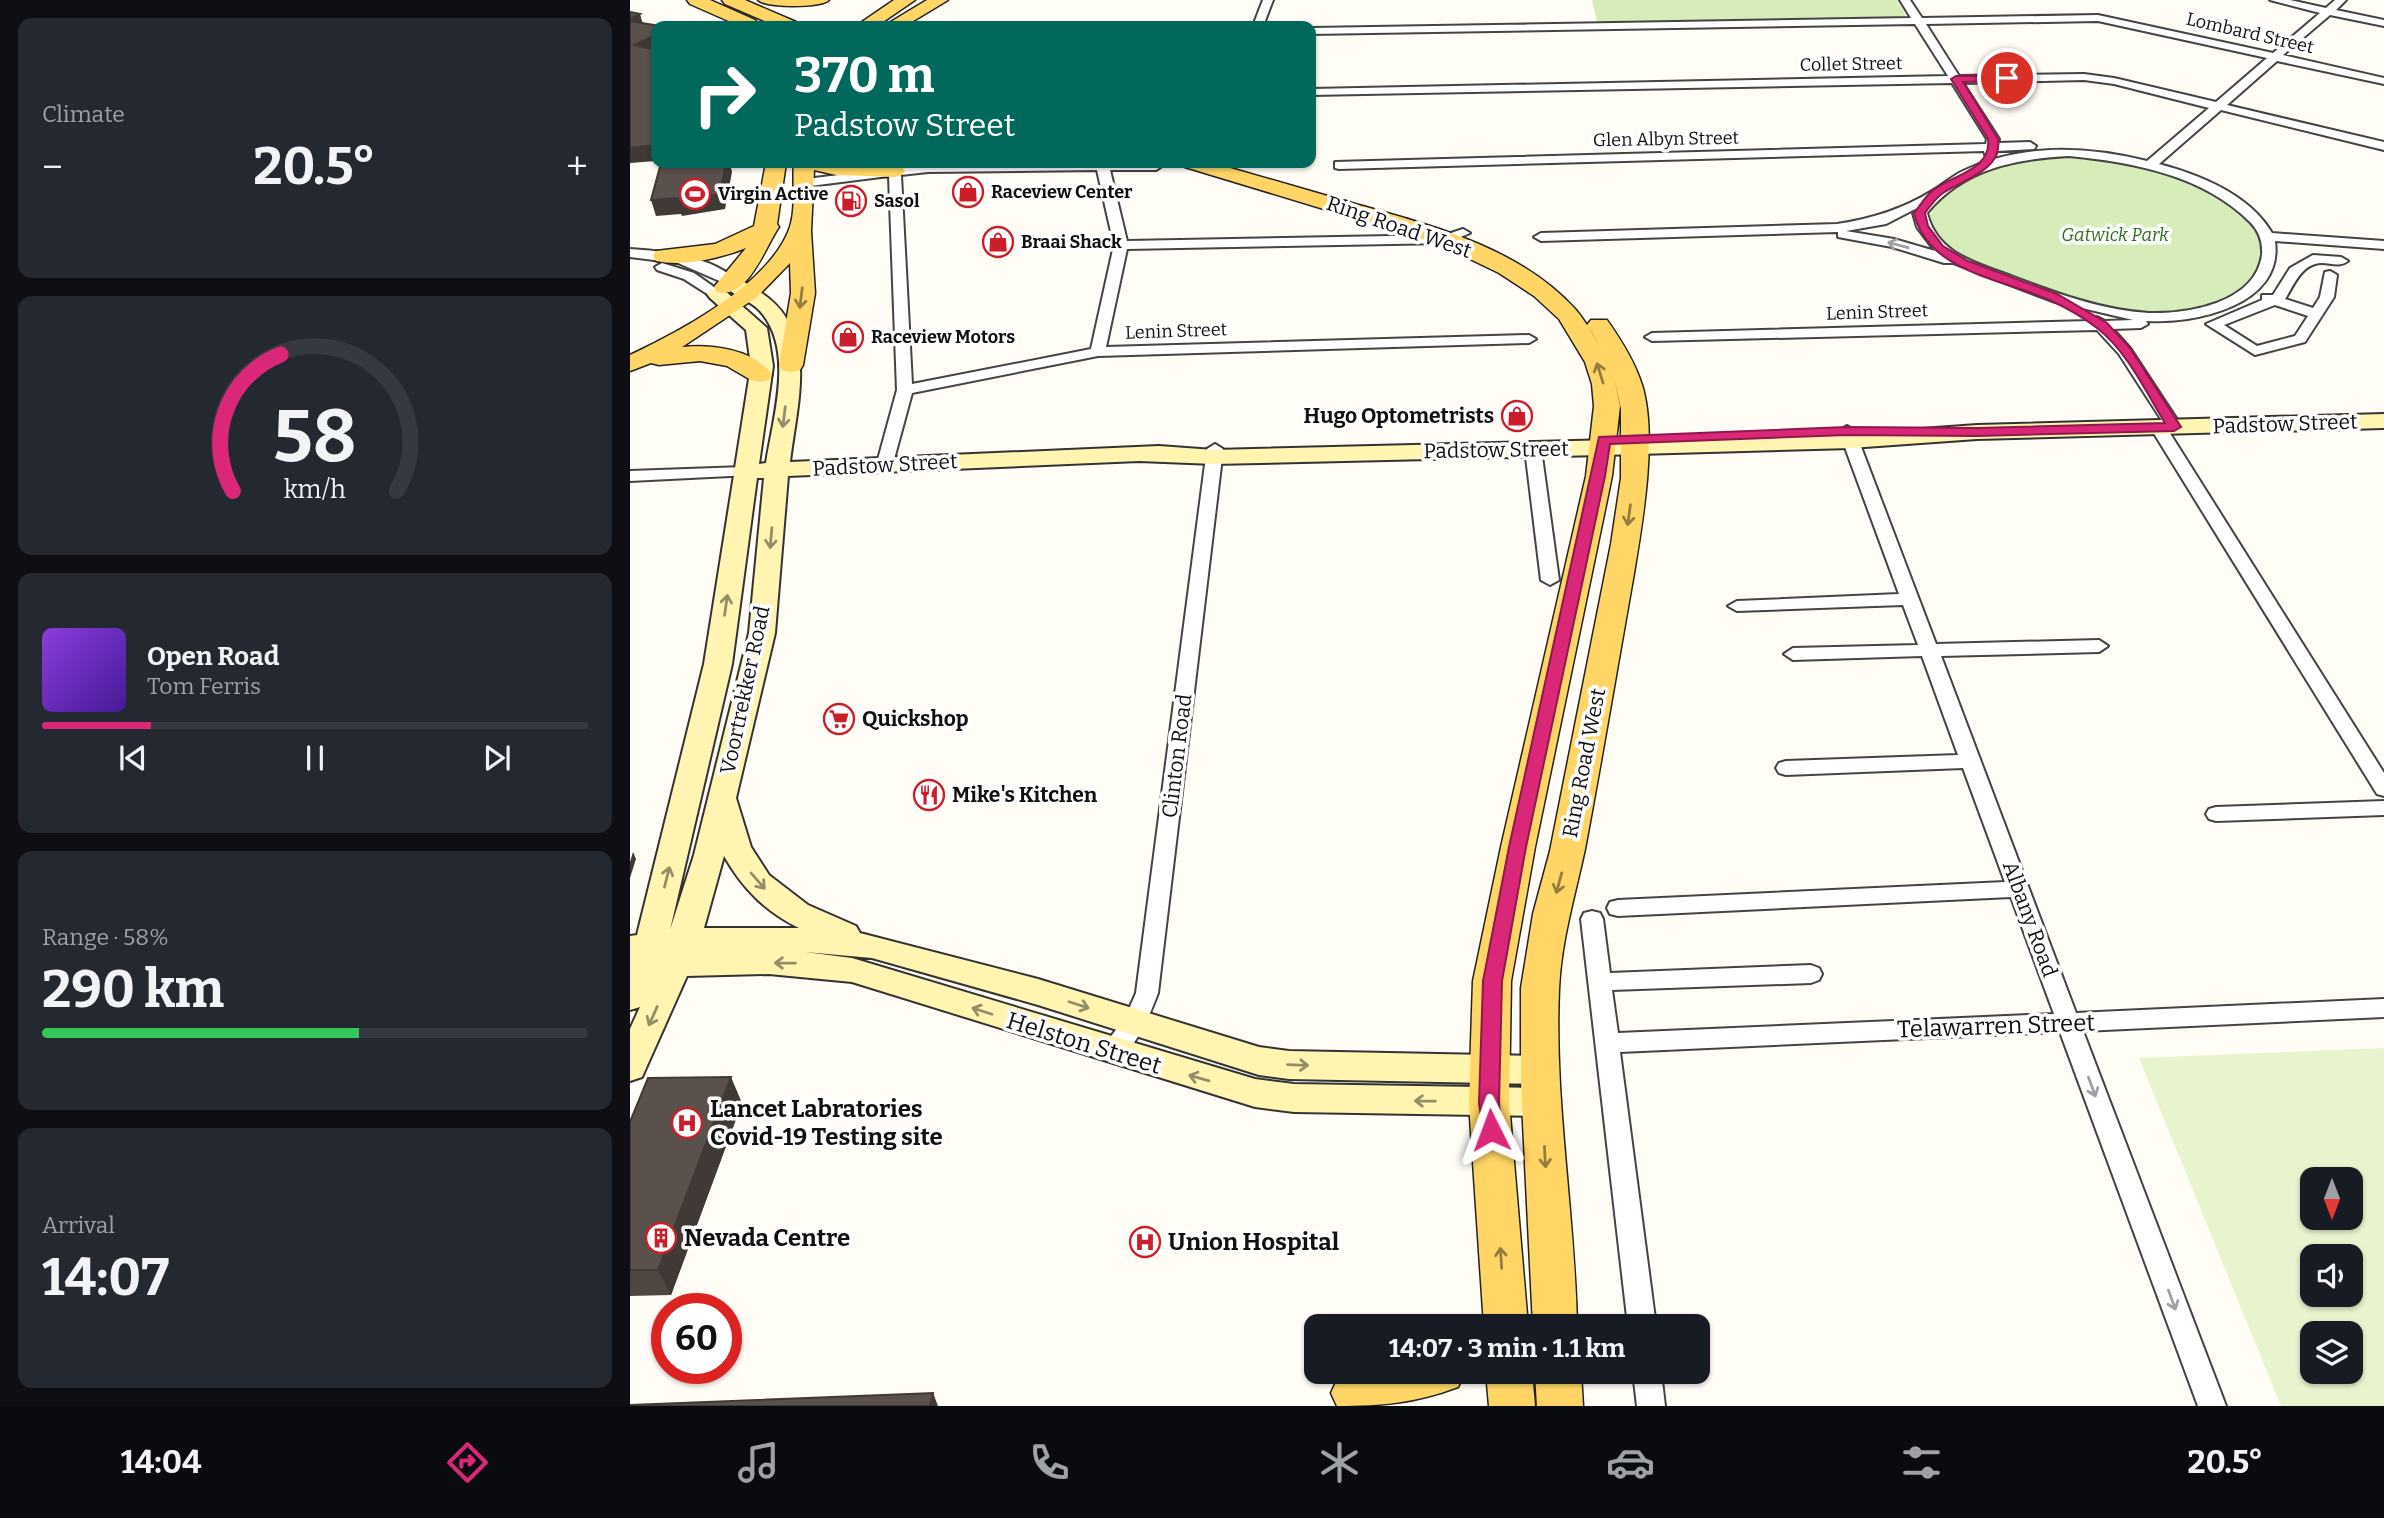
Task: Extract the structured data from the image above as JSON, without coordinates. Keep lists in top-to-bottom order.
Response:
{
  "streets": {
    "main road": ["Ring Road West"],
    "street": [
      "Lombard Street",
      "Collet Street",
      "Glen Albyn Street",
      "Lenin Street",
      "Padstow Street",
      "Voortrekker Road",
      "Clinton Road",
      "Albany Road",
      "Telawarren Street",
      "Helston Street"
    ]
  },
  "crossings": [
    ["Ring Road West", "Padstow Street"],
    ["Ring Road West", "Helston Street"],
    ["Padstow Street", "Voortrekker Road"],
    ["Padstow Street", "Clinton Road"],
    ["Padstow Street", "Albany Road"],
    ["Voortrekker Road", "Helston Street"],
    ["Clinton Road", "Helston Street"],
    ["Albany Road", "Telawarren Street"]
  ],
  "one_way": ["Albany Road"],
  "parks": ["Gatwick Park"],
  "places": {
    "shop": [
      "Raceview Center",
      "Braai Shack",
      "Raceview Motors",
      "Hugo Optometrists"
    ],
    "sports": ["Virgin Active"],
    "fuel station": ["Sasol"],
    "supermarket": ["Quickshop"],
    "restaurant": ["Mike's Kitchen"],
    "hospital": ["Lancet Labratories Covid-19 Testing site", "Union Hospital"],
    "building": ["Nevada Centre"]
  },
  "north": "bottom",
  "page": {
    "tile": [
      "Climate",
      ["Range · 58%", "290 km"],
      ["Arrival", "14:07"]
    ],
    "turn": ["370 m", "Padstow Street"],
    "heat": ["−", "20.5°", "+"],
    "song": ["Open Road", "Tom Ferris"],
    "limit": "60",
    "trip": "14:07 · 3 min · 1.1 km",
    "tabs": ["14:04", "20.5°"],
    "gauge": ["58", "km/h"]
  }
}
